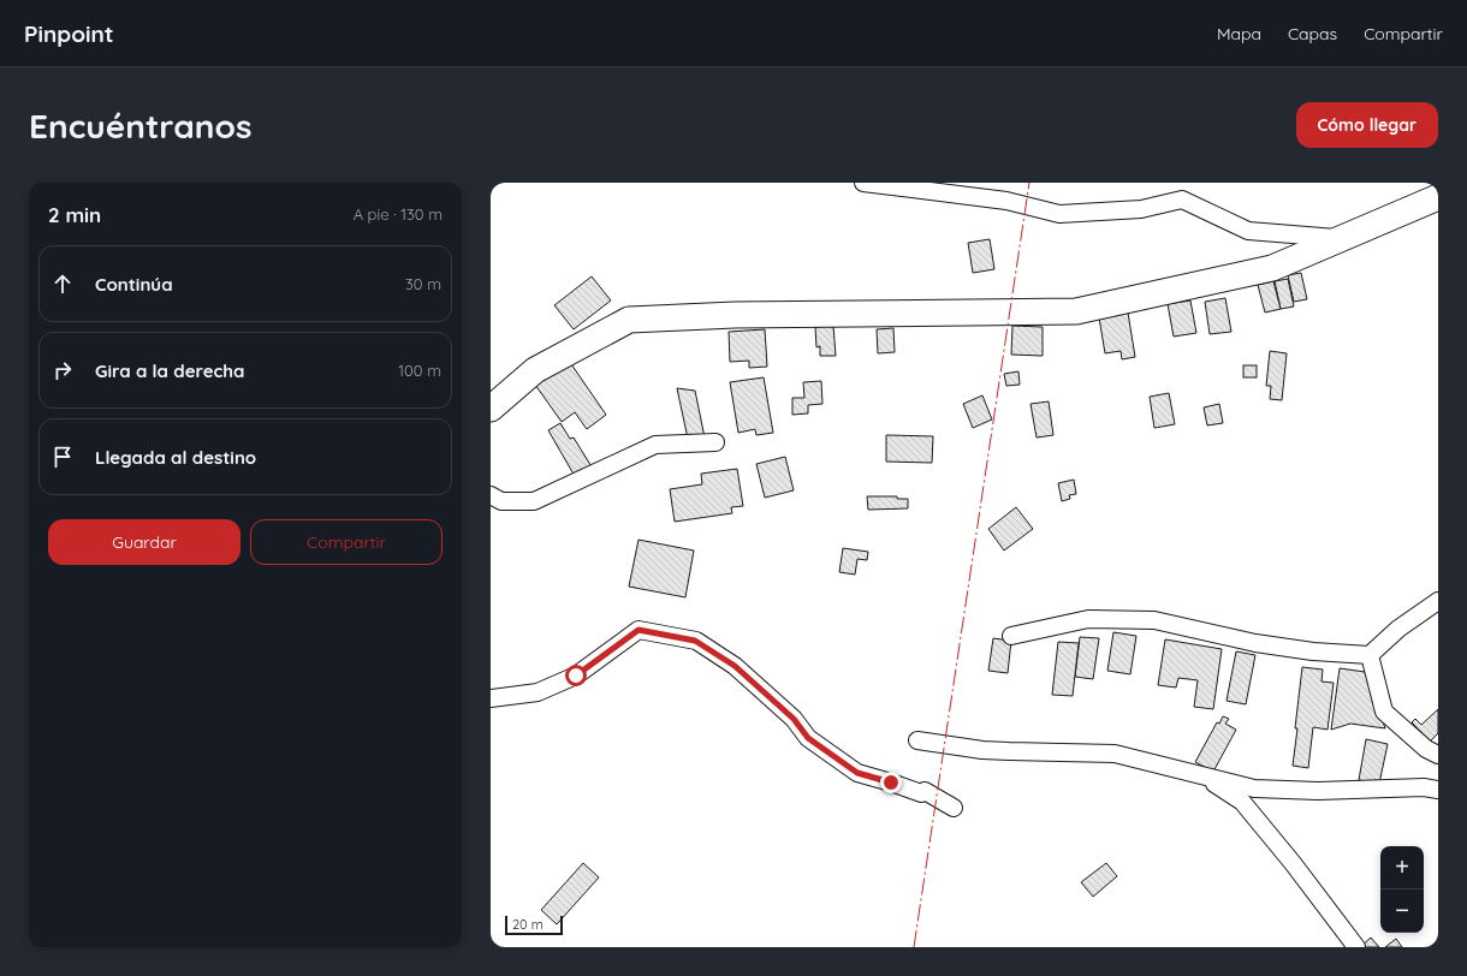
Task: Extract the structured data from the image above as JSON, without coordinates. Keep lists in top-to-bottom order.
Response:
{
  "scale_bar": "20 m",
  "page": {
    "header": "Pinpoint",
    "nav": ["Mapa", "Capas", "Compartir"],
    "buttons": [
      "Cómo llegar",
      ["Guardar", "Compartir"]
    ],
    "title": "Encuéntranos",
    "heading": ["2 min", "A pie · 130 m"],
    "list": [
      ["Continúa", "30 m"],
      ["Gira a la derecha", "100 m"],
      "Llegada al destino"
    ],
    "map_buttons": ["+", "−"],
    "scale": "20 m"
  }
}
